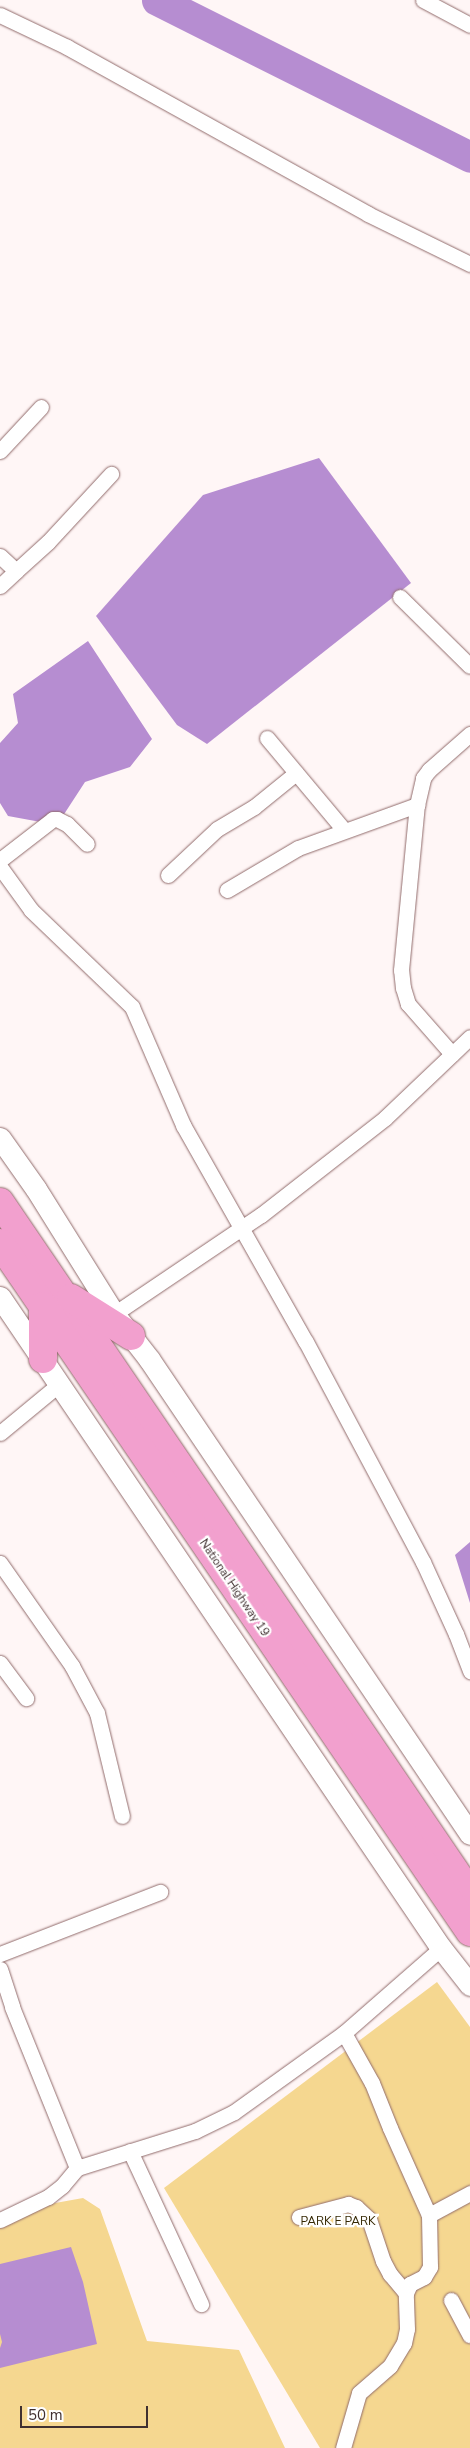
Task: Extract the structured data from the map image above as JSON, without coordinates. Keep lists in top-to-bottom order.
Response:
{
  "streets": {
    "highway": ["National Highway 19"]
  },
  "parks": ["PARK E PARK"],
  "scale_bar": "50 m"
}
